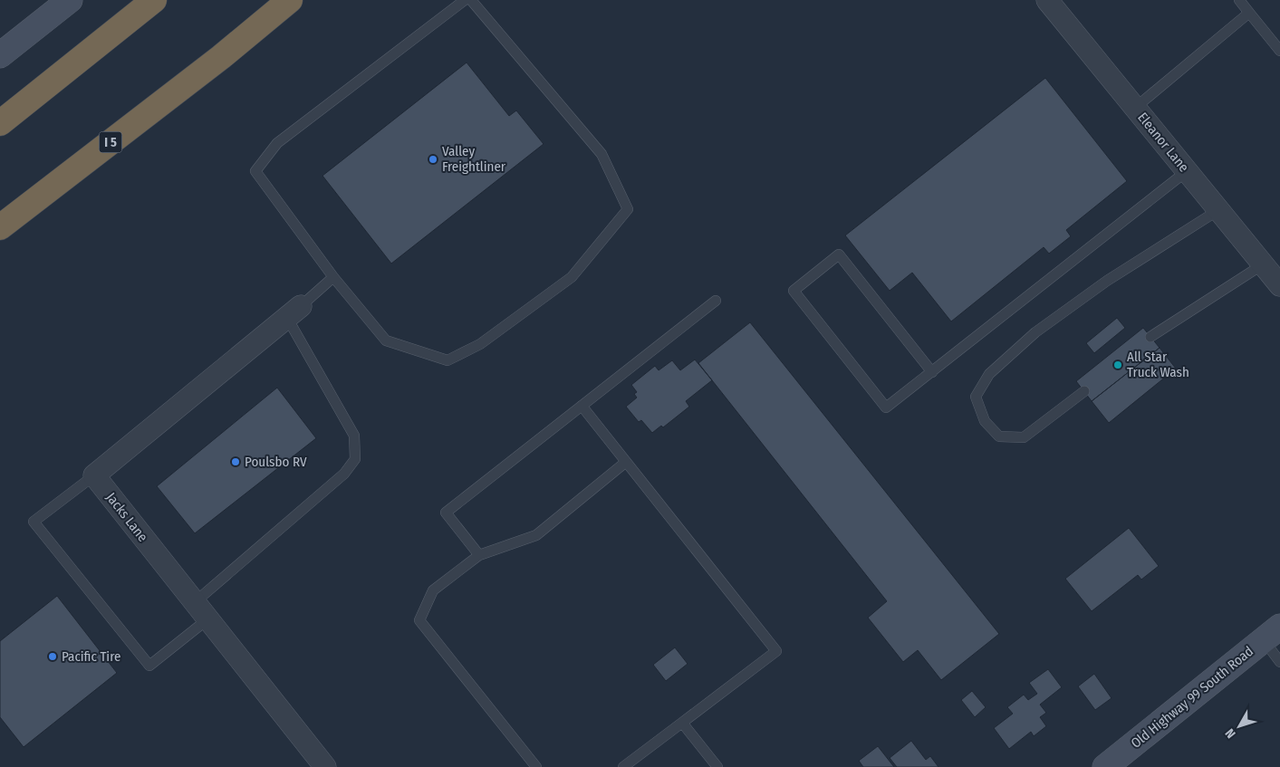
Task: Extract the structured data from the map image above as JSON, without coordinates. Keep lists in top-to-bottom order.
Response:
{
  "streets": {
    "highway": ["I 5"],
    "street": ["Eleanor Lane", "Jacks Lane", "Old Highway 99 South Road"]
  },
  "places": [
    "Valley Freightliner",
    "All Star Truck Wash",
    "Poulsbo RV",
    "Pacific Tire"
  ],
  "north": "bottom left"
}
